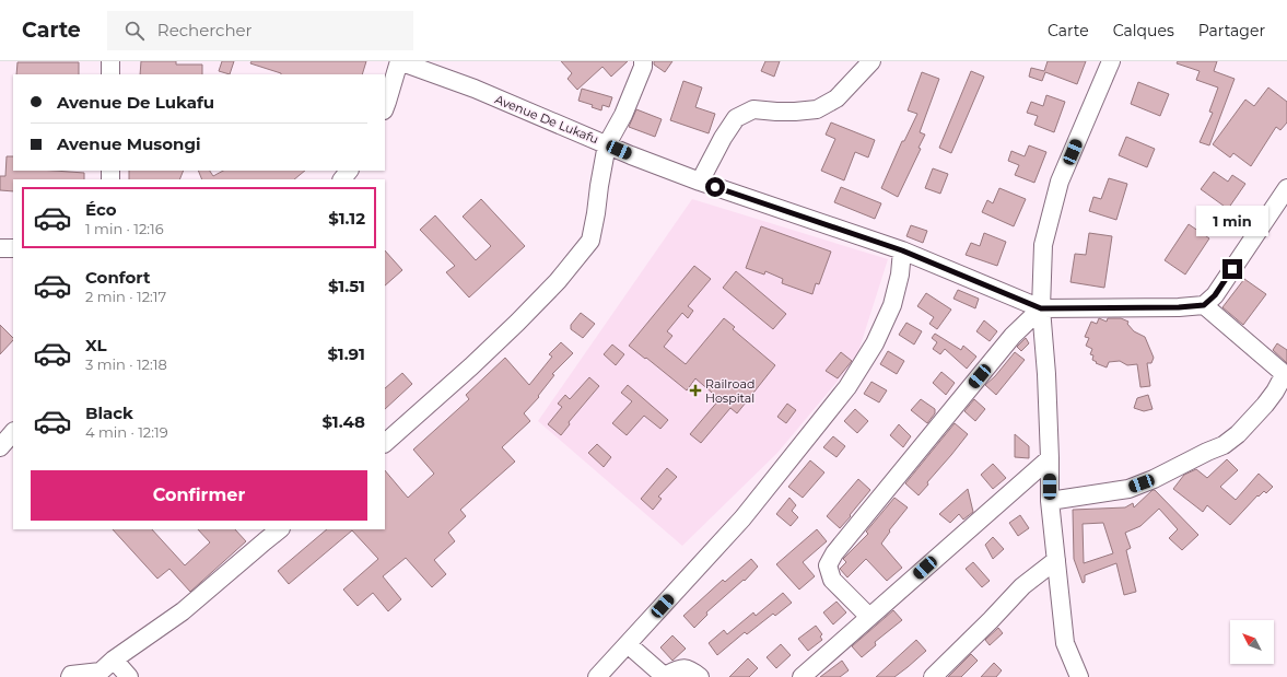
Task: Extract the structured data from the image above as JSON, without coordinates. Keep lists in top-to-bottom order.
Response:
{
  "streets": {
    "street": ["Avenue De Lukafu"]
  },
  "places": {
    "health": ["Railroad Hospital"]
  },
  "north": "top left",
  "page": {
    "header": "Carte",
    "search": "Rechercher",
    "nav": ["Carte", "Calques", "Partager"],
    "banner": ["Avenue De Lukafu", "Avenue Musongi"],
    "list": [
      {
        "name": "Éco",
        "note": "1 min · 12:16",
        "value": "$1.12"
      },
      {
        "name": "Confort",
        "note": "2 min · 12:17",
        "value": "$1.51"
      },
      {
        "name": "XL",
        "note": "3 min · 12:18",
        "value": "$1.91"
      },
      {
        "name": "Black",
        "note": "4 min · 12:19",
        "value": "$1.48"
      }
    ],
    "bubble": "1 min",
    "buttons": "Confirmer"
  }
}
